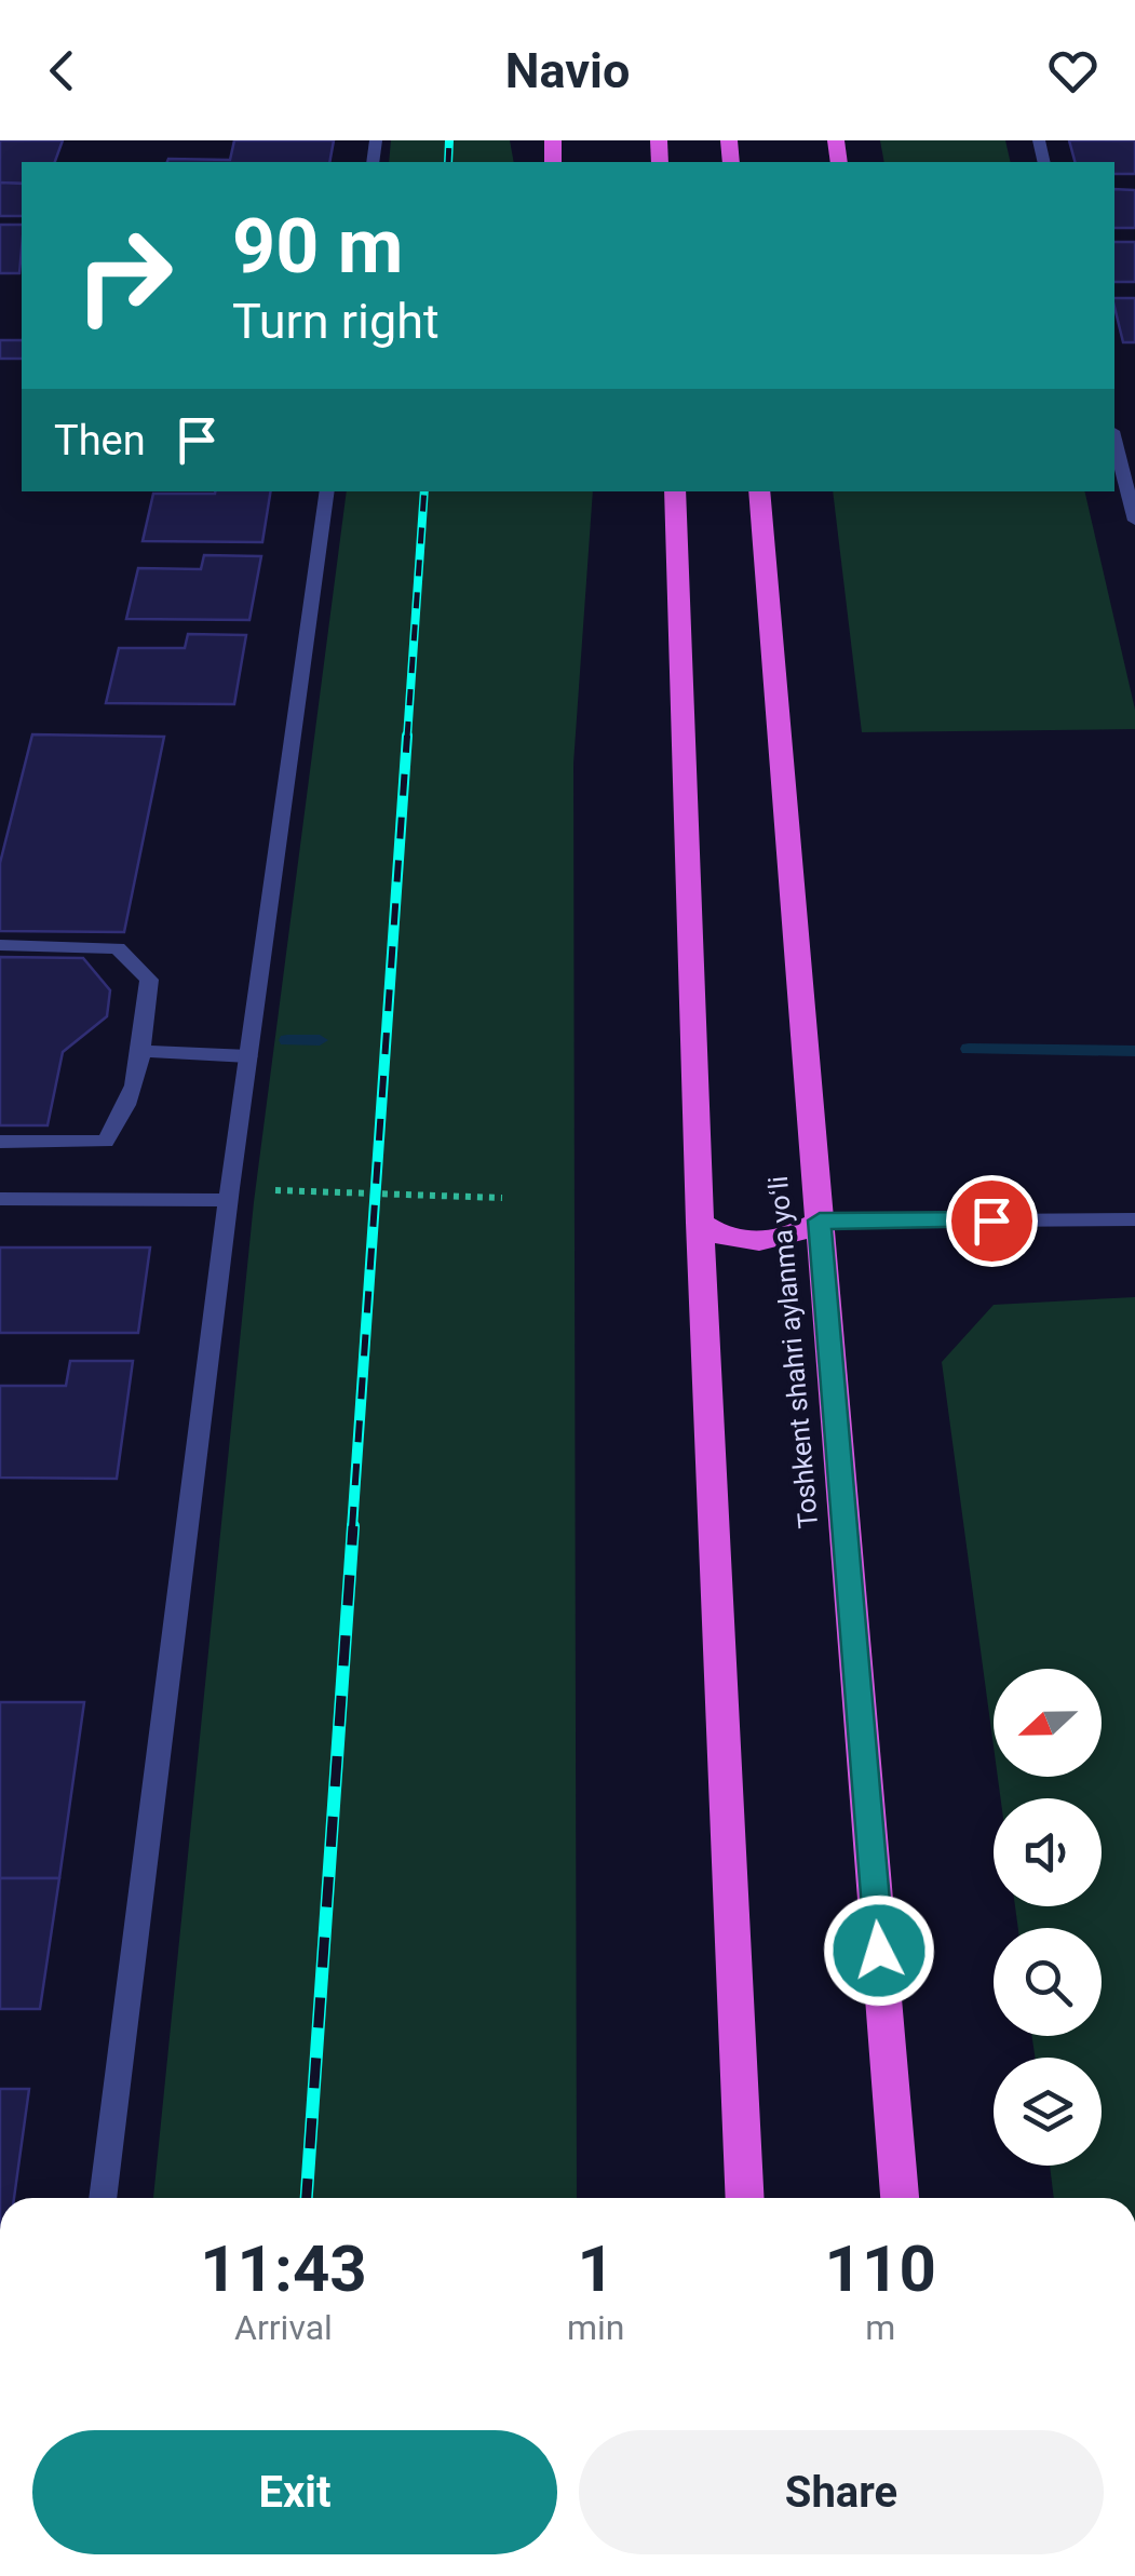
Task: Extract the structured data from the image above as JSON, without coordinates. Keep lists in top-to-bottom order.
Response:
{
  "streets": {
    "highway": ["Toshkent shahri aylanma yoʻli"]
  },
  "north": "left",
  "page": {
    "header": "Navio",
    "turn": ["90 m", "Turn right"],
    "then": "Then",
    "eta": [
      "11:43",
      "Arrival",
      "1",
      "min",
      "110",
      "m"
    ],
    "buttons": ["Exit", "Share"]
  }
}
